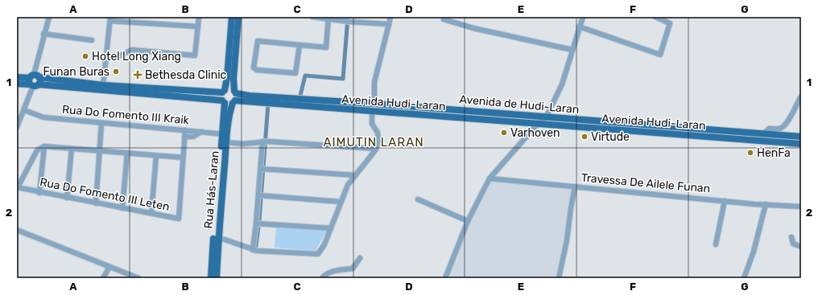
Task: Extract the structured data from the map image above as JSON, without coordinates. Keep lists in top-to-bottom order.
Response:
{
  "streets": {
    "main road": ["Avenida Hudi-Laran", "Avenida de Hudi-Laran", "Rua Hás-Laran"],
    "street": ["Rua Do Fomento III Kraik", "Travessa De Ailele Funan", "Rua Do Fomento III Leten"]
  },
  "crossings": [
    ["Avenida Hudi-Laran", "Avenida de Hudi-Laran"],
    ["Avenida Hudi-Laran", "Rua Hás-Laran"],
    ["Avenida de Hudi-Laran", "Rua Hás-Laran"],
    ["Rua Do Fomento III Kraik", "Rua Hás-Laran"],
    ["Rua Do Fomento III Kraik", "Rua Do Fomento III Leten"]
  ],
  "districts": ["AIMUTIN LARAN"],
  "places": {
    "other": [
      "Hotel Long Xiang",
      "Funan Buras",
      "Varhoven",
      "Virtude",
      "HenFa"
    ],
    "health": ["Bethesda Clinic"]
  },
  "grid": {
    "columns": [
      "A",
      "B",
      "C",
      "D",
      "E",
      "F",
      "G"
    ],
    "rows": ["1", "2"]
  }
}
